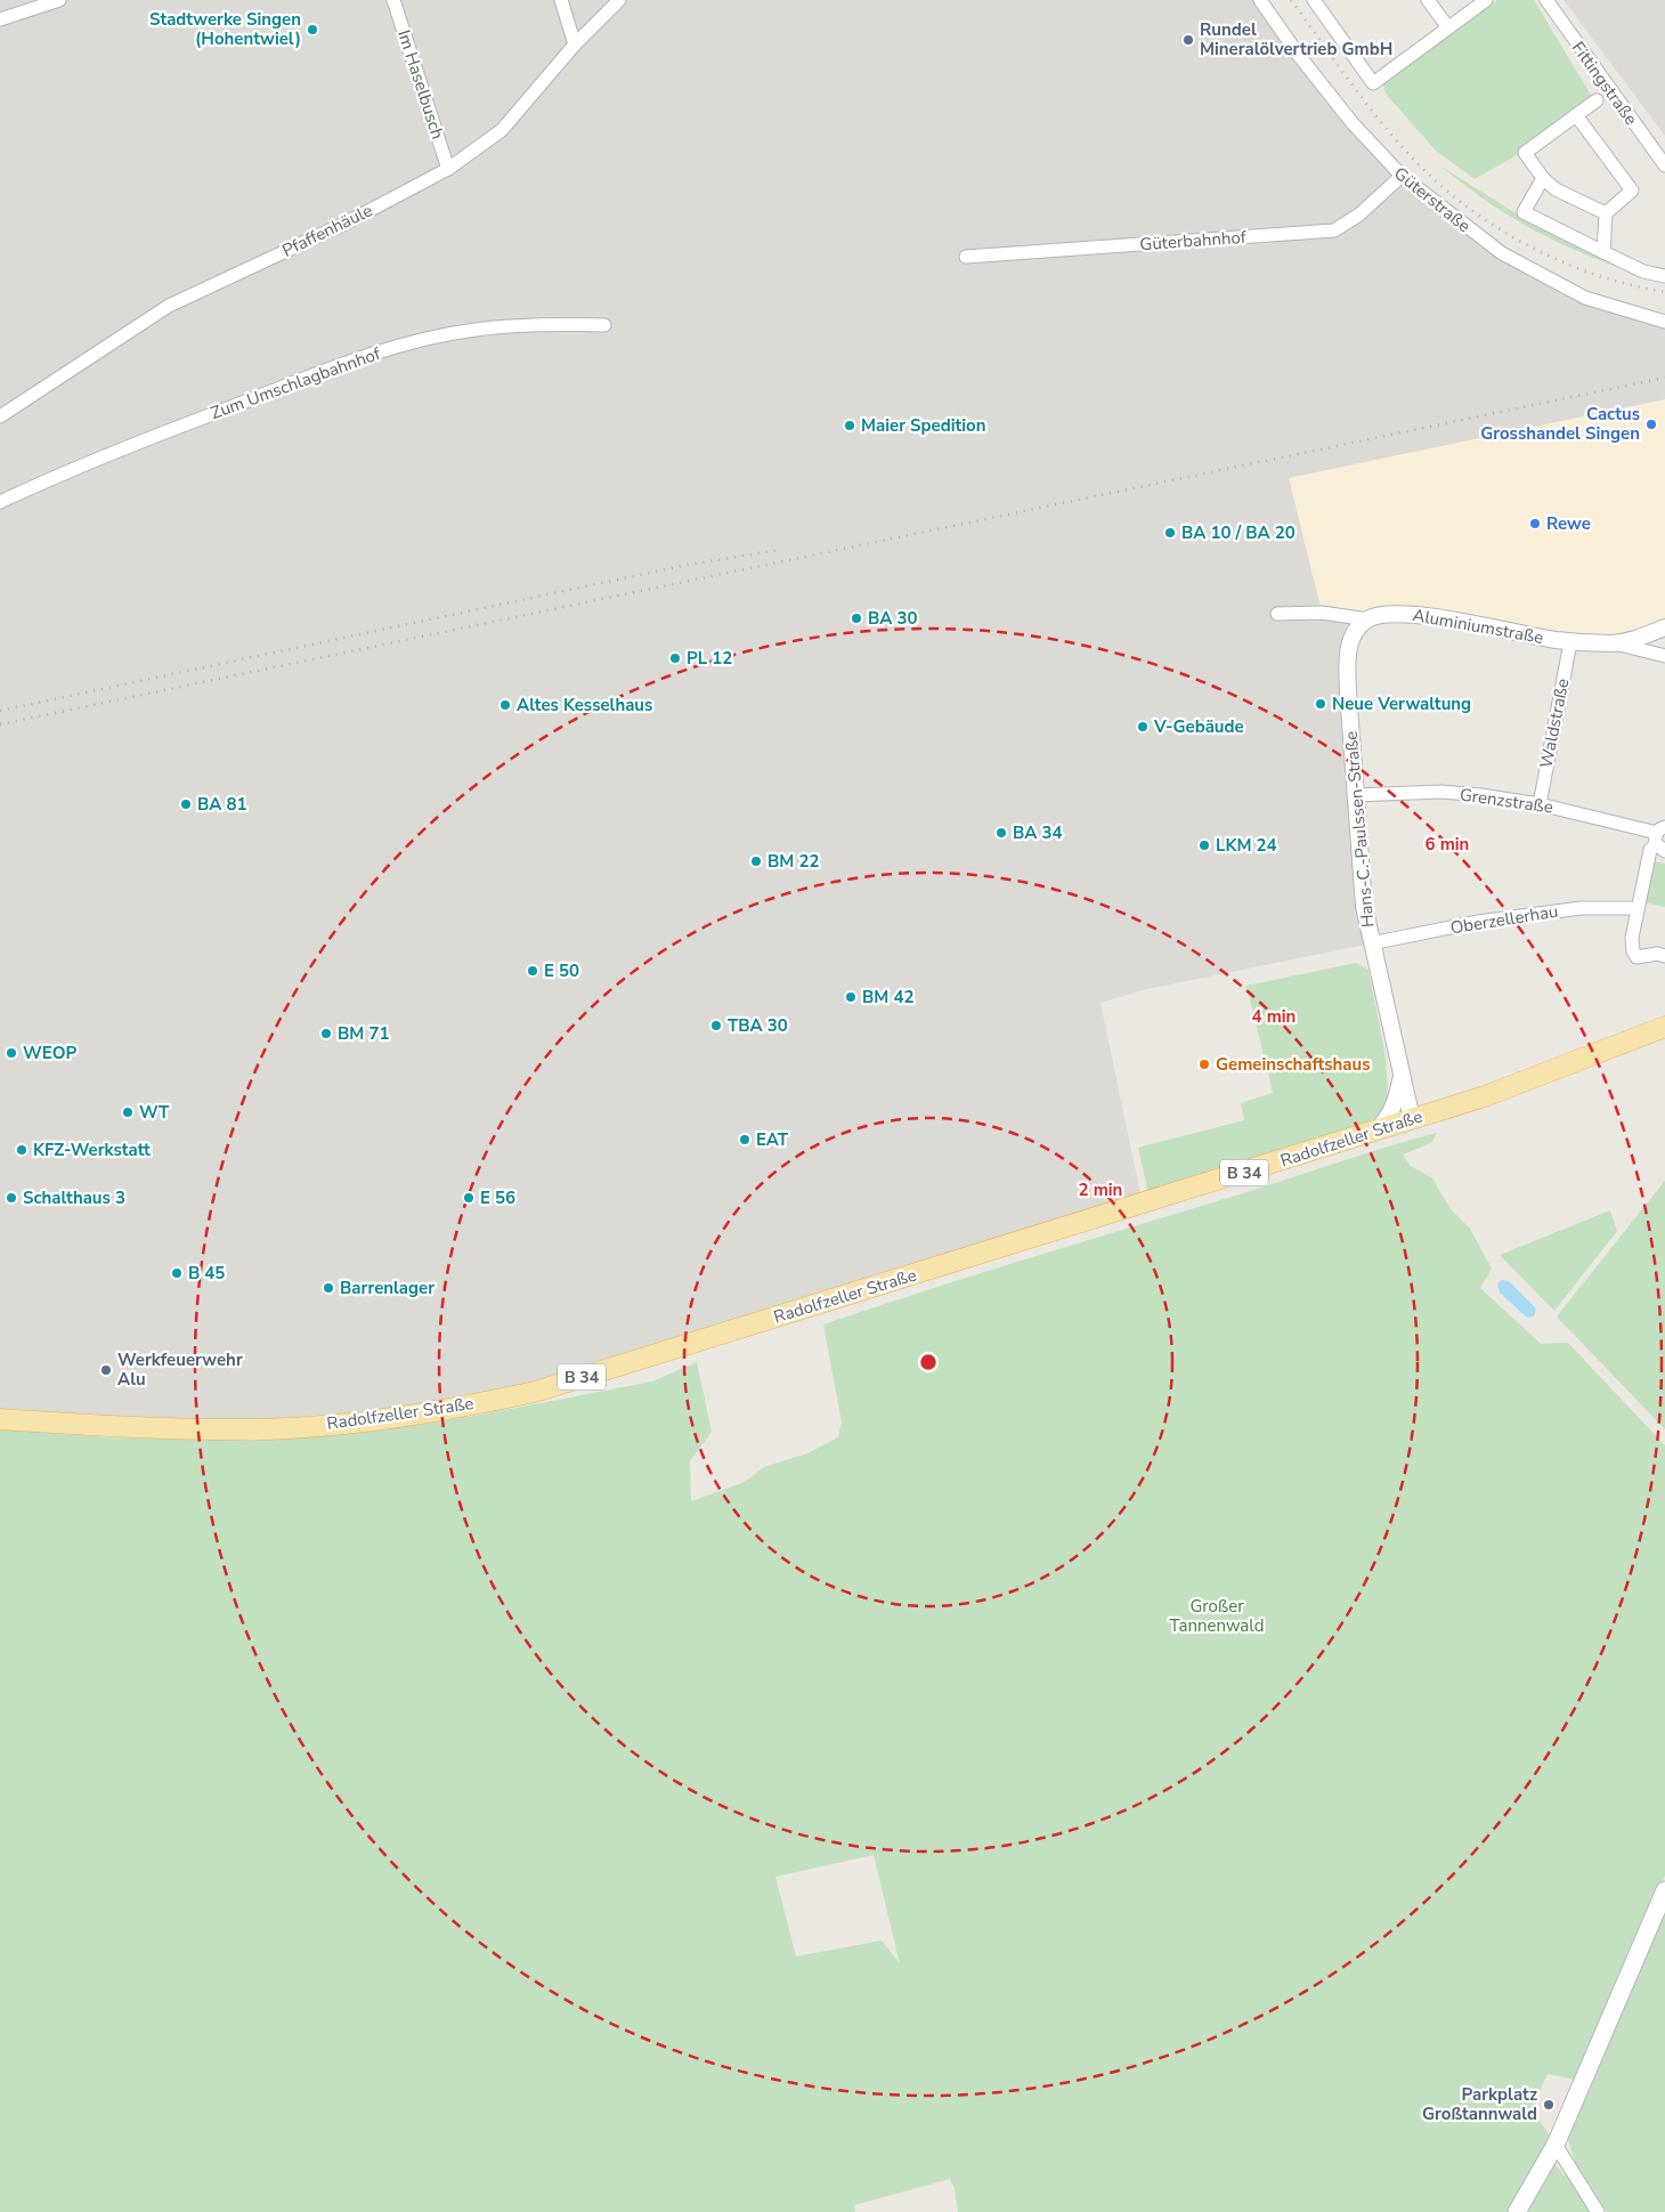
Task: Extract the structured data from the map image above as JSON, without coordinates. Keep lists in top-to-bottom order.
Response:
{
  "streets": {
    "main road": ["Radolfzeller Straße", "B 34"],
    "street": [
      "Fittingstraße",
      "Im Haselbusch",
      "Güterstraße",
      "Pfaffenhäule",
      "Güterbahnhof",
      "Zum Umschlagbahnhof",
      "Aluminiumstraße",
      "Waldstraße",
      "Grenzstraße",
      "Hans-C.-Paulssen-Straße",
      "Oberzellerhau"
    ]
  },
  "crossings": [
    ["Im Haselbusch", "Pfaffenhäule"],
    ["Güterstraße", "Güterbahnhof"],
    ["Aluminiumstraße", "Waldstraße"],
    ["Aluminiumstraße", "Hans-C.-Paulssen-Straße"],
    ["Waldstraße", "Grenzstraße"],
    ["Grenzstraße", "Hans-C.-Paulssen-Straße"],
    ["Hans-C.-Paulssen-Straße", "Oberzellerhau"],
    ["Hans-C.-Paulssen-Straße", "Radolfzeller Straße"]
  ],
  "parks": ["Großer Tannenwald"],
  "places": [
    "Stadtwerke Singen (Hohentwiel)",
    "Rundel Mineralölvertrieb GmbH",
    "Cactus Grosshandel Singen",
    "Maier Spedition",
    "Rewe",
    "BA 10 / BA 20",
    "BA 30",
    "PL 12",
    "Neue Verwaltung",
    "Altes Kesselhaus",
    "V-Gebäude",
    "BA 81",
    "BA 34",
    "LKM 24",
    "BM 22",
    "E 50",
    "BM 42",
    "TBA 30",
    "BM 71",
    "WEOP",
    "Gemeinschaftshaus",
    "WT",
    "EAT",
    "KFZ-Werkstatt",
    "Schalthaus 3",
    "E 56",
    "B 45",
    "Barrenlager",
    "Werkfeuerwehr Alu",
    "Parkplatz Großtannwald"
  ],
  "rings": ["6 min", "4 min", "2 min"]
}
